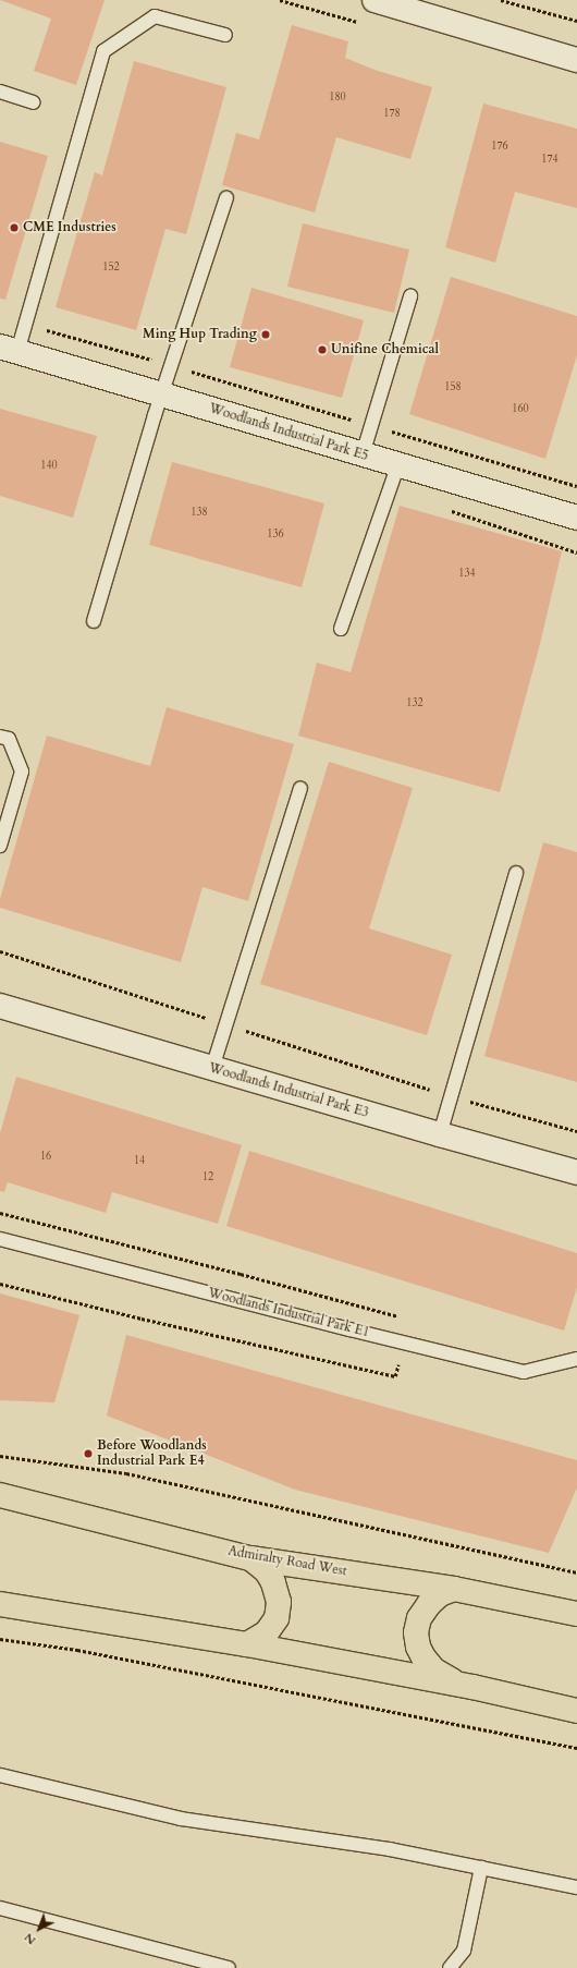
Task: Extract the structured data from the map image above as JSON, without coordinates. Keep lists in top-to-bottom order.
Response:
{
  "streets": {
    "main road": ["Admiralty Road West"],
    "street": ["Woodlands Industrial Park E5", "Woodlands Industrial Park E3"],
    "lane": ["Woodlands Industrial Park E1"]
  },
  "places": [
    "CME Industries",
    "Ming Hup Trading",
    "Unifine Chemical",
    "Before Woodlands Industrial Park E4"
  ],
  "house_numbers": [
    "180",
    "178",
    "176",
    "174",
    "152",
    "158",
    "160",
    "140",
    "138",
    "136",
    "134",
    "132",
    "16",
    "14",
    "12"
  ],
  "north": "bottom left"
}
